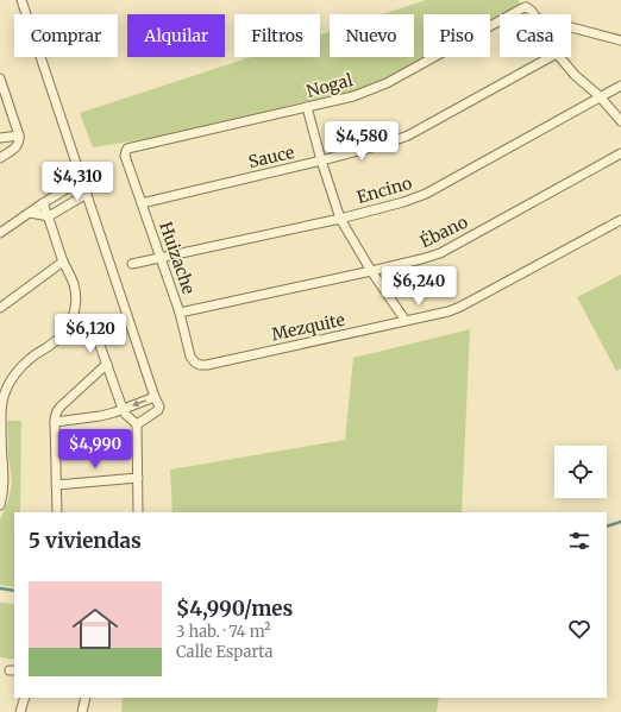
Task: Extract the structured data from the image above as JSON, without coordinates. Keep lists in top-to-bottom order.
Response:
{
  "streets": {
    "street": [
      "Nogal",
      "Sauce",
      "Encino",
      "Ébano",
      "Huizache",
      "Mezquite"
    ]
  },
  "crossings": [
    ["Nogal", "Huizache"],
    ["Sauce", "Huizache"],
    ["Encino", "Huizache"],
    ["Ébano", "Huizache"],
    ["Huizache", "Mezquite"]
  ],
  "page": {
    "chip": [
      "Comprar",
      "Alquilar",
      "Filtros",
      "Nuevo",
      "Piso",
      "Casa"
    ],
    "price": [
      "$4,580",
      "$4,310",
      "$6,240",
      "$6,120",
      "$4,990"
    ],
    "heading": "5 viviendas",
    "list": [
      {
        "name": "$4,990/mes",
        "note": "3 hab. · 74 m² · Calle Esparta"
      }
    ]
  }
}
